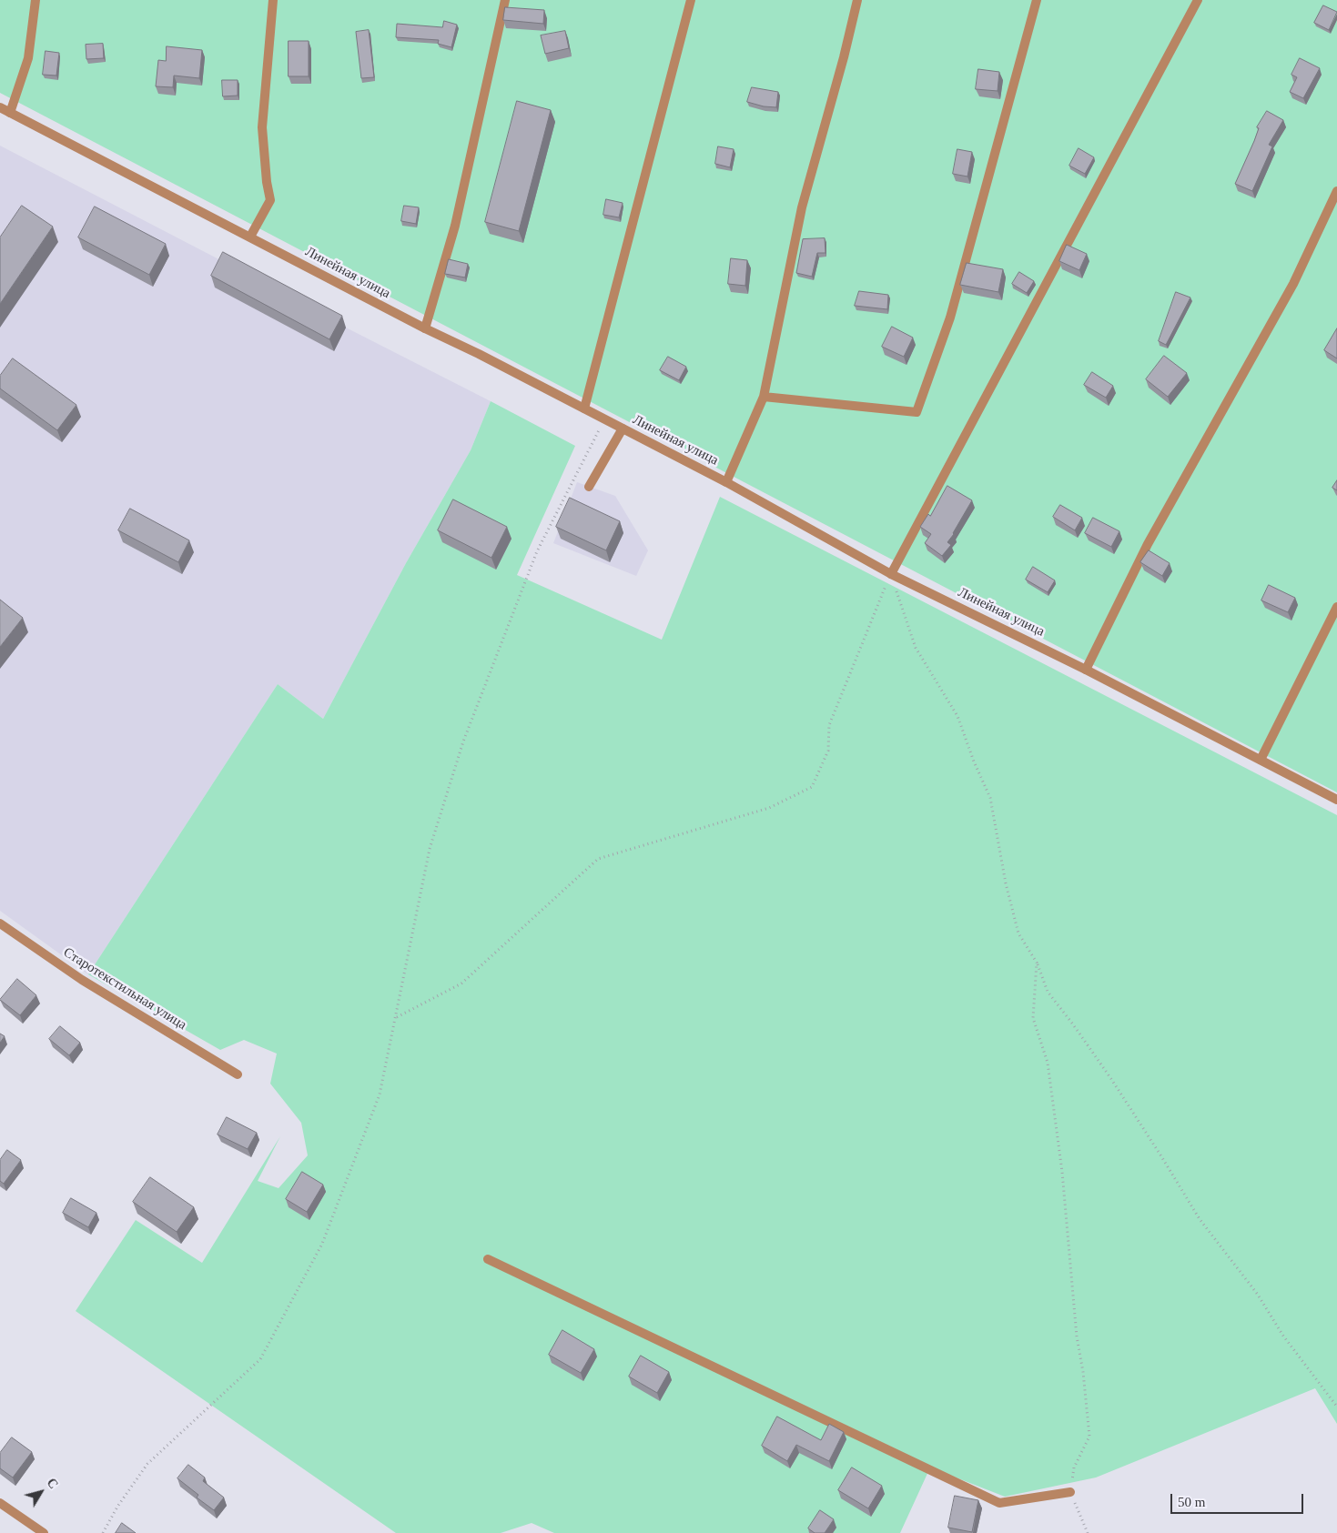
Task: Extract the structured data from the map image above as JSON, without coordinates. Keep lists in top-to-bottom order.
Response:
{
  "streets": {
    "street": ["Линейная улица", "Старотекстильная улица"]
  },
  "scale_bar": "50 m",
  "north": "top right"
}
